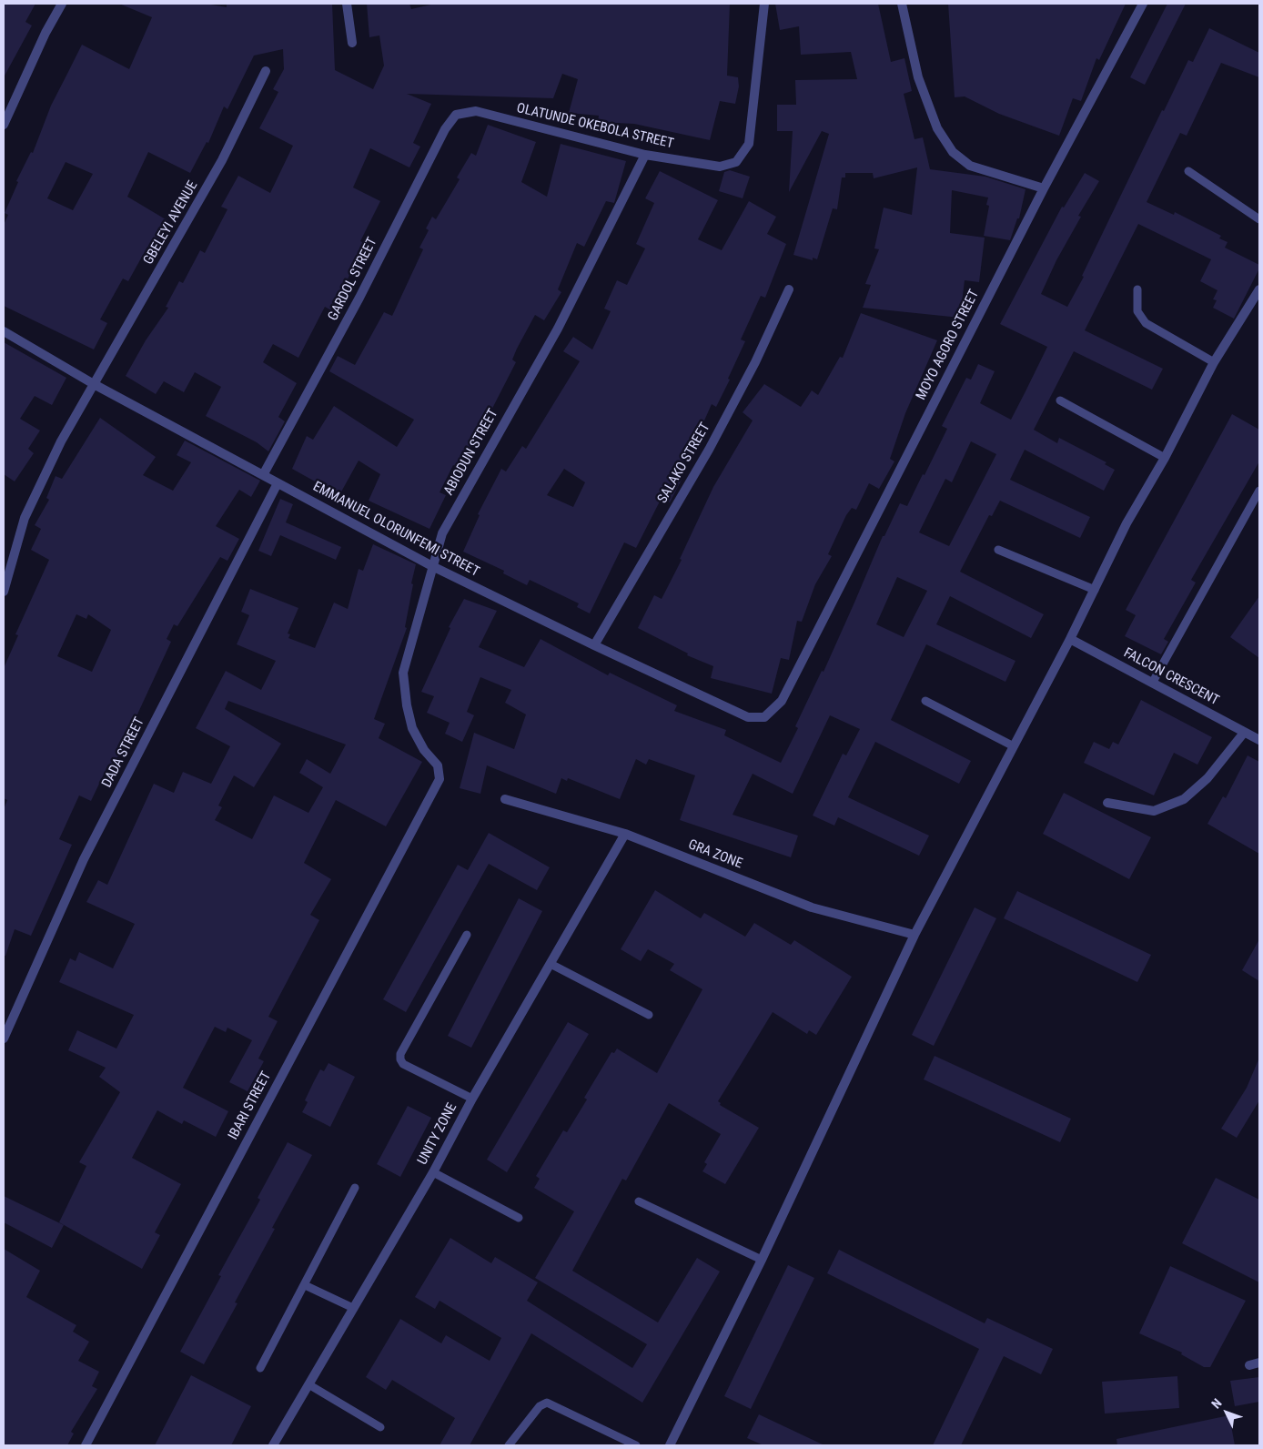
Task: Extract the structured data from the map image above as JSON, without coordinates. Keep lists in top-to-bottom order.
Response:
{
  "streets": {
    "street": [
      "OLATUNDE OKEBOLA STREET",
      "GBELEYI AVENUE",
      "GARDOL STREET",
      "MOYO AGORO STREET",
      "ABIODUN STREET",
      "SALAKO STREET",
      "EMMANUEL OLORUNFEMI STREET",
      "FALCON CRESCENT",
      "DADA STREET",
      "GRA ZONE",
      "IBARI STREET",
      "UNITY ZONE"
    ]
  },
  "crossings": [
    ["OLATUNDE OKEBOLA STREET", "GARDOL STREET"],
    ["OLATUNDE OKEBOLA STREET", "ABIODUN STREET"],
    ["GBELEYI AVENUE", "EMMANUEL OLORUNFEMI STREET"],
    ["GARDOL STREET", "EMMANUEL OLORUNFEMI STREET"],
    ["MOYO AGORO STREET", "EMMANUEL OLORUNFEMI STREET"],
    ["ABIODUN STREET", "EMMANUEL OLORUNFEMI STREET"],
    ["ABIODUN STREET", "IBARI STREET"],
    ["SALAKO STREET", "EMMANUEL OLORUNFEMI STREET"],
    ["EMMANUEL OLORUNFEMI STREET", "DADA STREET"],
    ["GRA ZONE", "UNITY ZONE"]
  ],
  "north": "top left"
}
